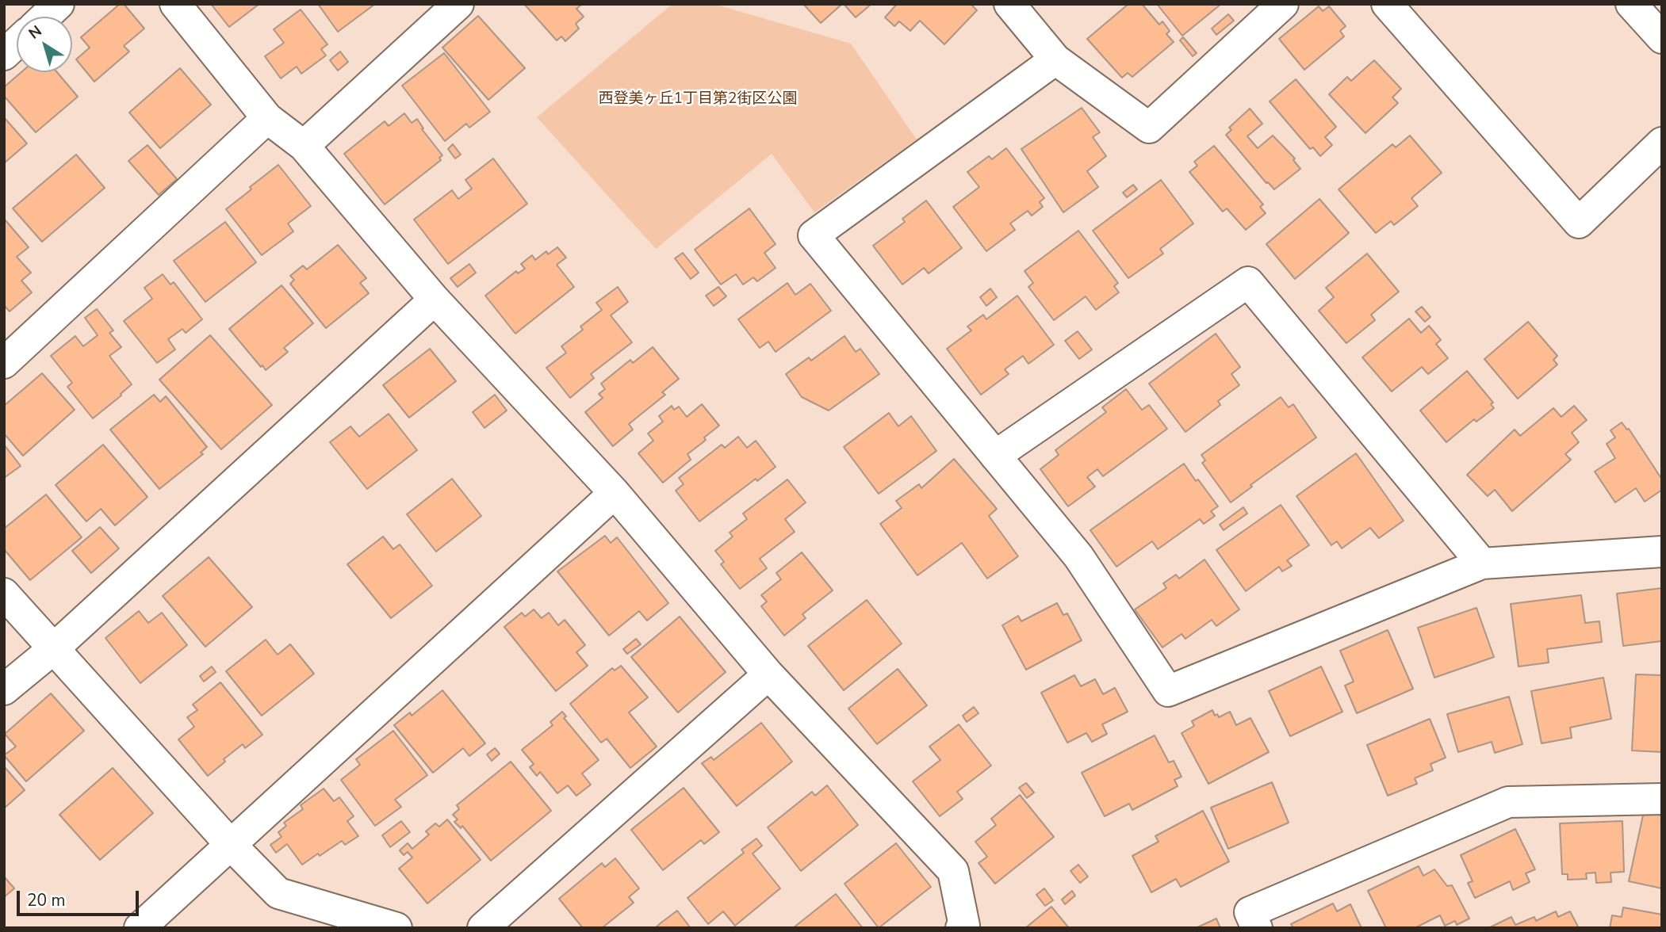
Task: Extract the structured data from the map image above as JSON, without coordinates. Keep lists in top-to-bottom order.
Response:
{
  "parks": ["西登美ヶ丘1丁目第2街区公園"],
  "scale_bar": "20 m",
  "north": "top left"
}
